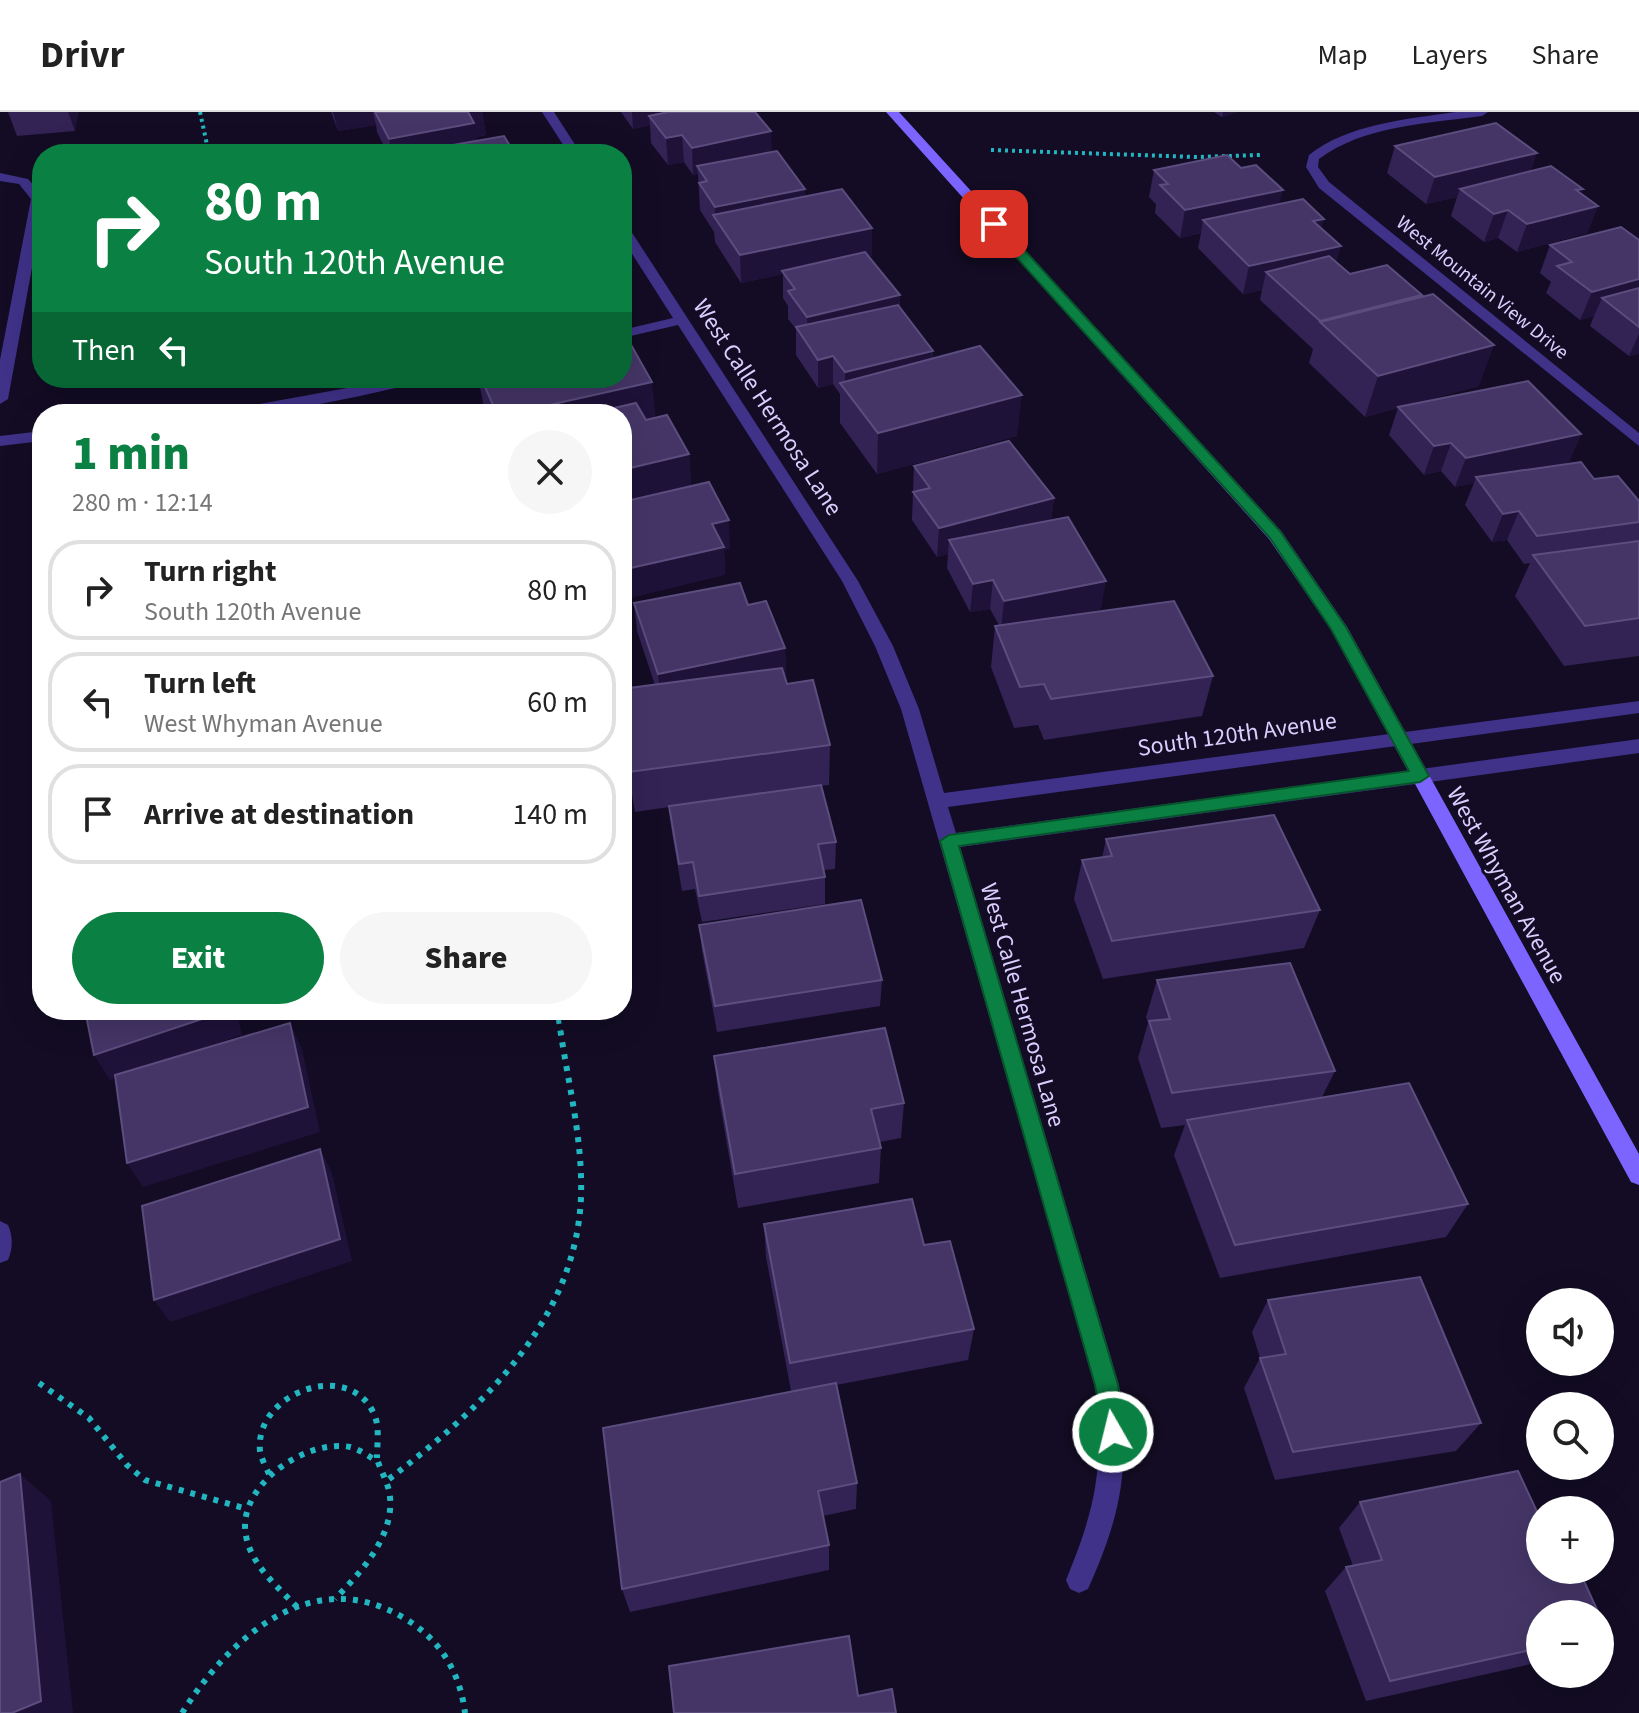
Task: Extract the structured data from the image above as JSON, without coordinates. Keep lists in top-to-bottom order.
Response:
{
  "streets": {
    "street": [
      "West Mountain View Drive",
      "West Calle Hermosa Lane",
      "South 120th Avenue",
      "West Whyman Avenue"
    ]
  },
  "crossings": [
    ["West Calle Hermosa Lane", "South 120th Avenue"],
    ["South 120th Avenue", "West Whyman Avenue"]
  ],
  "page": {
    "header": "Drivr",
    "nav": ["Map", "Layers", "Share"],
    "turn": ["80 m", "South 120th Avenue"],
    "then": "Then",
    "heading": ["1 min", "280 m · 12:14"],
    "list": [
      {
        "name": "Turn right",
        "note": "South 120th Avenue",
        "value": "80 m"
      },
      {
        "name": "Turn left",
        "note": "West Whyman Avenue",
        "value": "60 m"
      },
      {
        "name": "Arrive at destination",
        "value": "140 m"
      }
    ],
    "buttons": ["Exit", "Share"],
    "map_buttons": ["+", "−"]
  }
}
